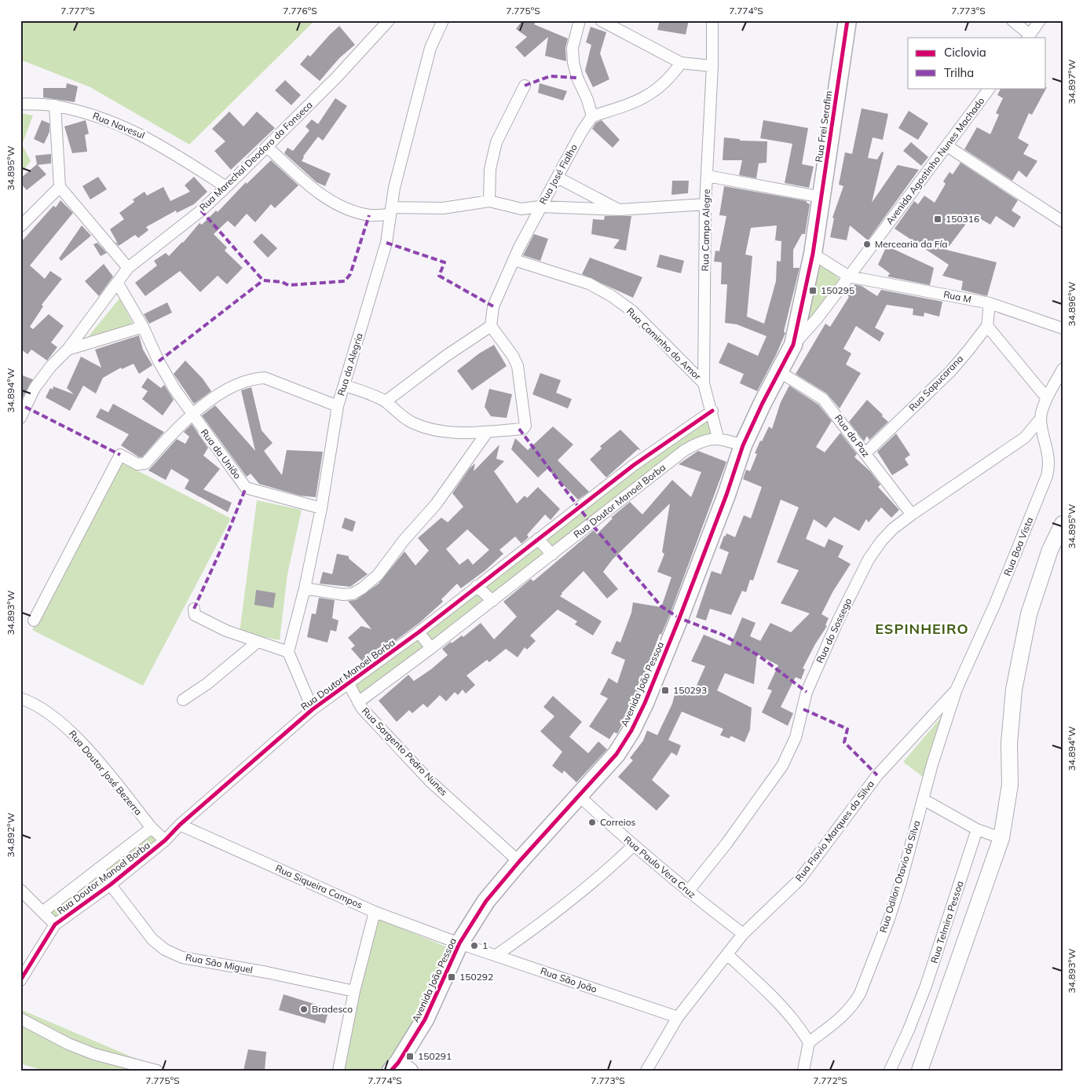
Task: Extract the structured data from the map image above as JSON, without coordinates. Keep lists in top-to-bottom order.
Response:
{
  "streets": {
    "main road": ["Rua Frei Serafim", "Avenida João Pessoa"],
    "street": [
      "Rua Navesul",
      "Rua Marechal Deodoro da Fonseca",
      "Avenida Agostinho Nunes Machado",
      "Rua José Fialho",
      "Rua Campo Alegre",
      "Rua M",
      "Rua Caminho do Amor",
      "Rua da Alegria",
      "Rua Sapucarana",
      "Rua da Paz",
      "Rua da União",
      "Rua Doutor Manoel Borba",
      "Rua Boa Vista",
      "Rua do Sossego",
      "Rua Sargento Pedro Nunes",
      "Rua Doutor José Bezerra",
      "Rua Flavio Marques da Silva",
      "Rua Paulo Vera Cruz",
      "Rua Odilon Otavio da Silva",
      "Rua Siqueira Campos",
      "Rua Telmira Pessoa",
      "Rua São Miguel",
      "Rua São João"
    ]
  },
  "crossings": [
    ["Rua Navesul", "Rua Marechal Deodoro da Fonseca"],
    ["Rua Frei Serafim", "Avenida João Pessoa"],
    ["Rua Marechal Deodoro da Fonseca", "Rua da União"],
    ["Avenida Agostinho Nunes Machado", "Rua M"],
    ["Avenida Agostinho Nunes Machado", "Avenida João Pessoa"],
    ["Rua José Fialho", "Rua Caminho do Amor"],
    ["Rua Campo Alegre", "Rua Caminho do Amor"],
    ["Rua Campo Alegre", "Rua Doutor Manoel Borba"],
    ["Rua da Alegria", "Rua da União"],
    ["Rua Sapucarana", "Rua da Paz"],
    ["Rua da Paz", "Rua do Sossego"],
    ["Rua da Paz", "Avenida João Pessoa"],
    ["Rua Doutor Manoel Borba", "Rua Sargento Pedro Nunes"],
    ["Rua Doutor Manoel Borba", "Rua Doutor José Bezerra"],
    ["Rua Doutor Manoel Borba", "Rua Siqueira Campos"],
    ["Rua Doutor Manoel Borba", "Rua São Miguel"],
    ["Rua Boa Vista", "Rua do Sossego"],
    ["Rua Boa Vista", "Rua Flavio Marques da Silva"],
    ["Rua Boa Vista", "Rua Odilon Otavio da Silva"],
    ["Rua do Sossego", "Rua Paulo Vera Cruz"],
    ["Avenida João Pessoa", "Rua Sargento Pedro Nunes"],
    ["Avenida João Pessoa", "Rua Paulo Vera Cruz"],
    ["Avenida João Pessoa", "Rua Siqueira Campos"],
    ["Avenida João Pessoa", "Rua São João"],
    ["Rua Flavio Marques da Silva", "Rua Paulo Vera Cruz"],
    ["Rua Flavio Marques da Silva", "Rua Odilon Otavio da Silva"],
    ["Rua Flavio Marques da Silva", "Rua São João"],
    ["Rua Siqueira Campos", "Rua São João"]
  ],
  "districts": ["ESPINHEIRO"],
  "places": {
    "transit": [
      "150316",
      "150295",
      "150293",
      "150292",
      "150291"
    ],
    "other": [
      "Mercearia da Fía",
      "Correios",
      "1",
      "Bradesco"
    ]
  },
  "legend": ["Ciclovia", "Trilha"],
  "coordinates": [
    "7.777°S",
    "7.776°S",
    "7.775°S",
    "7.774°S",
    "7.773°S",
    "34.897°W",
    "34.895°W",
    "34.896°W",
    "34.894°W",
    "34.893°W",
    "34.892°W",
    "7.772°S"
  ]
}
